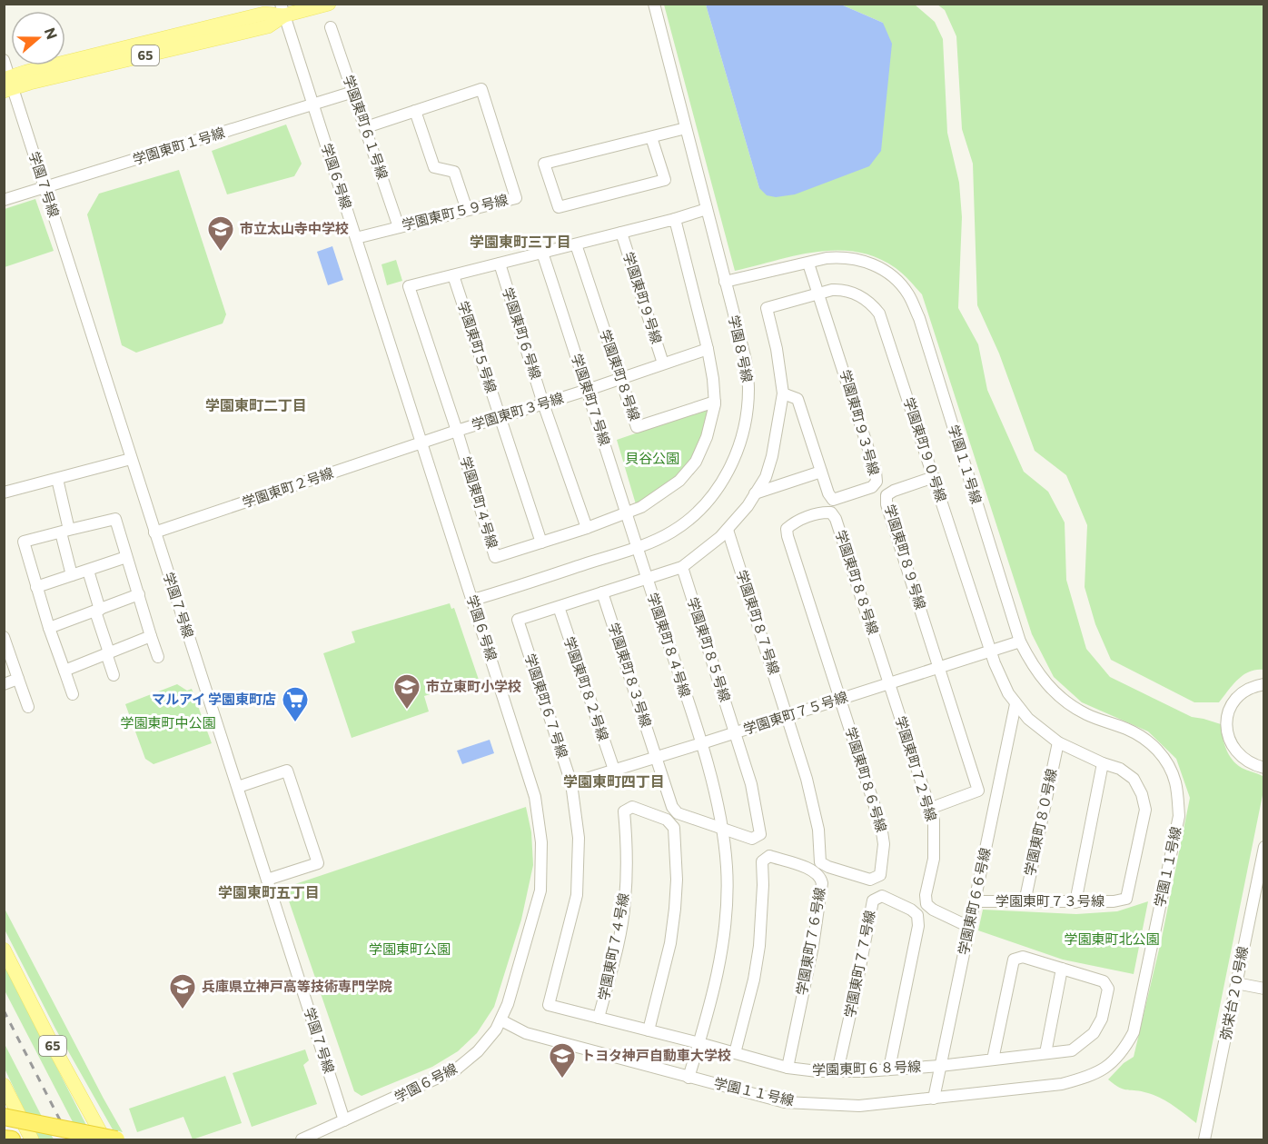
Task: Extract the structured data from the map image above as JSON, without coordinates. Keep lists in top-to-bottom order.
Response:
{
  "streets": {
    "main road": ["65"],
    "street": [
      "学園東町６１号線",
      "学園東町１号線",
      "学園６号線",
      "学園７号線",
      "学園東町５９号線",
      "学園東町９号線",
      "学園東町６号線",
      "学園東町５号線",
      "学園８号線",
      "学園東町８号線",
      "学園東町７号線",
      "学園東町３号線",
      "学園東町９３号線",
      "学園東町９０号線",
      "学園１１号線",
      "学園東町２号線",
      "学園東町４号線",
      "学園東町８９号線",
      "学園東町８８号線",
      "学園東町８７号線",
      "学園東町８４号線",
      "学園東町８５号線",
      "学園東町８３号線",
      "学園東町８２号線",
      "学園東町６７号線",
      "学園東町７５号線",
      "学園東町７２号線",
      "学園東町８６号線",
      "学園東町８０号線",
      "学園東町６６号線",
      "学園東町７３号線",
      "学園東町７６号線",
      "学園東町７４号線",
      "学園東町７７号線",
      "弥栄台２０号線",
      "学園東町６８号線"
    ]
  },
  "crossings": [
    ["65", "学園６号線"],
    ["65", "学園７号線"],
    ["学園東町６１号線", "学園東町１号線"],
    ["学園東町６１号線", "学園東町５９号線"],
    ["学園東町１号線", "学園６号線"],
    ["学園東町１号線", "学園７号線"],
    ["学園６号線", "学園７号線"],
    ["学園６号線", "学園東町５９号線"],
    ["学園６号線", "学園８号線"],
    ["学園６号線", "学園東町３号線"],
    ["学園６号線", "学園１１号線"],
    ["学園６号線", "学園東町２号線"],
    ["学園７号線", "学園東町２号線"],
    ["学園東町９号線", "学園東町３号線"],
    ["学園東町９号線", "学園東町４号線"],
    ["学園東町６号線", "学園東町３号線"],
    ["学園東町６号線", "学園東町４号線"],
    ["学園東町５号線", "学園東町３号線"],
    ["学園東町５号線", "学園東町４号線"],
    ["学園８号線", "学園東町７号線"],
    ["学園８号線", "学園１１号線"],
    ["学園８号線", "学園東町４号線"],
    ["学園８号線", "学園東町８４号線"],
    ["学園東町８号線", "学園東町３号線"],
    ["学園東町８号線", "学園東町４号線"],
    ["学園東町７号線", "学園東町３号線"],
    ["学園東町７号線", "学園東町４号線"],
    ["学園東町７号線", "学園東町８４号線"],
    ["学園東町３号線", "学園東町２号線"],
    ["学園東町３号線", "学園東町４号線"],
    ["学園東町９３号線", "学園東町９０号線"],
    ["学園東町９３号線", "学園１１号線"],
    ["学園東町９３号線", "学園東町６７号線"],
    ["学園東町９０号線", "学園東町８９号線"],
    ["学園東町９０号線", "学園東町６７号線"],
    ["学園東町９０号線", "学園東町７５号線"],
    ["学園東町９０号線", "学園東町７３号線"],
    ["学園１１号線", "学園東町８４号線"],
    ["学園１１号線", "学園東町７５号線"],
    ["学園１１号線", "学園東町６６号線"],
    ["学園東町８９号線", "学園東町７５号線"],
    ["学園東町８８号線", "学園東町７５号線"],
    ["学園東町８８号線", "学園東町７２号線"],
    ["学園東町８８号線", "学園東町８６号線"],
    ["学園東町８７号線", "学園東町６７号線"],
    ["学園東町８７号線", "学園東町７５号線"],
    ["学園東町８７号線", "学園東町８６号線"],
    ["学園東町８４号線", "学園東町８５号線"],
    ["学園東町８４号線", "学園東町８３号線"],
    ["学園東町８４号線", "学園東町６７号線"],
    ["学園東町８４号線", "学園東町７５号線"],
    ["学園東町８４号線", "学園東町６８号線"],
    ["学園東町８５号線", "学園東町８３号線"],
    ["学園東町８５号線", "学園東町６７号線"],
    ["学園東町８５号線", "学園東町７５号線"],
    ["学園東町８３号線", "学園東町６７号線"],
    ["学園東町８３号線", "学園東町７５号線"],
    ["学園東町８２号線", "学園東町６７号線"],
    ["学園東町８２号線", "学園東町７５号線"],
    ["学園東町６７号線", "学園東町７５号線"],
    ["学園東町６７号線", "学園東町７４号線"],
    ["学園東町６７号線", "学園東町６８号線"],
    ["学園東町７５号線", "学園東町７２号線"],
    ["学園東町７５号線", "学園東町８６号線"],
    ["学園東町７５号線", "学園東町７３号線"],
    ["学園東町７２号線", "学園東町６６号線"],
    ["学園東町８０号線", "学園東町７３号線"],
    ["学園東町６６号線", "学園東町７３号線"],
    ["学園東町６６号線", "学園東町６８号線"],
    ["学園東町７６号線", "学園東町６８号線"],
    ["学園東町７７号線", "学園東町６８号線"]
  ],
  "districts": [
    "学園東町三丁目",
    "学園東町二丁目",
    "学園東町四丁目",
    "学園東町五丁目"
  ],
  "parks": [
    "貝谷公園",
    "学園東町中公園",
    "学園東町北公園",
    "学園東町公園"
  ],
  "places": {
    "school or university": [
      "市立太山寺中学校",
      "市立東町小学校",
      "兵庫県立神戸高等技術専門学院",
      "トヨタ神戸自動車大学校"
    ],
    "supermarket": ["マルアイ 学園東町店"]
  },
  "north": "right"
}
